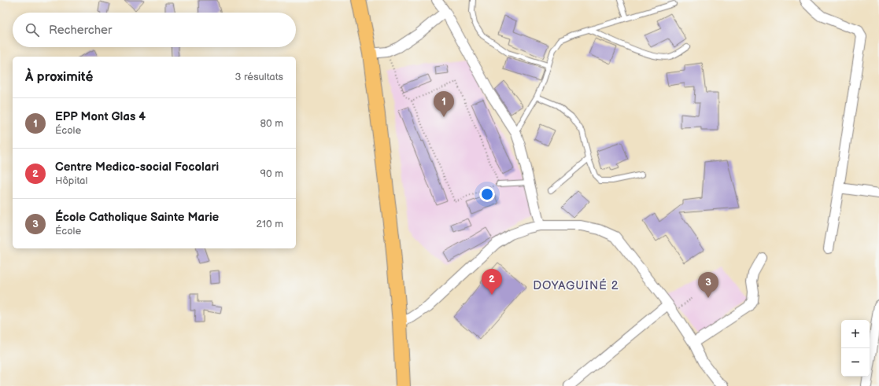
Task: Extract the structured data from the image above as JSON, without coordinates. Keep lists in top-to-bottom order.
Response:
{
  "districts": ["DOYAGUINÉ 2"],
  "page": {
    "search": "Rechercher",
    "heading": ["À proximité", "3 résultats"],
    "pins": ["1", "2", "3"],
    "list": [
      {
        "mark": "1",
        "name": "EPP Mont Glas 4",
        "note": "École",
        "value": "80 m"
      },
      {
        "mark": "2",
        "name": "Centre Medico-social Focolari",
        "note": "Hôpital",
        "value": "90 m"
      },
      {
        "mark": "3",
        "name": "École Catholique Sainte Marie",
        "note": "École",
        "value": "210 m"
      }
    ],
    "map_buttons": ["+", "−"]
  }
}
